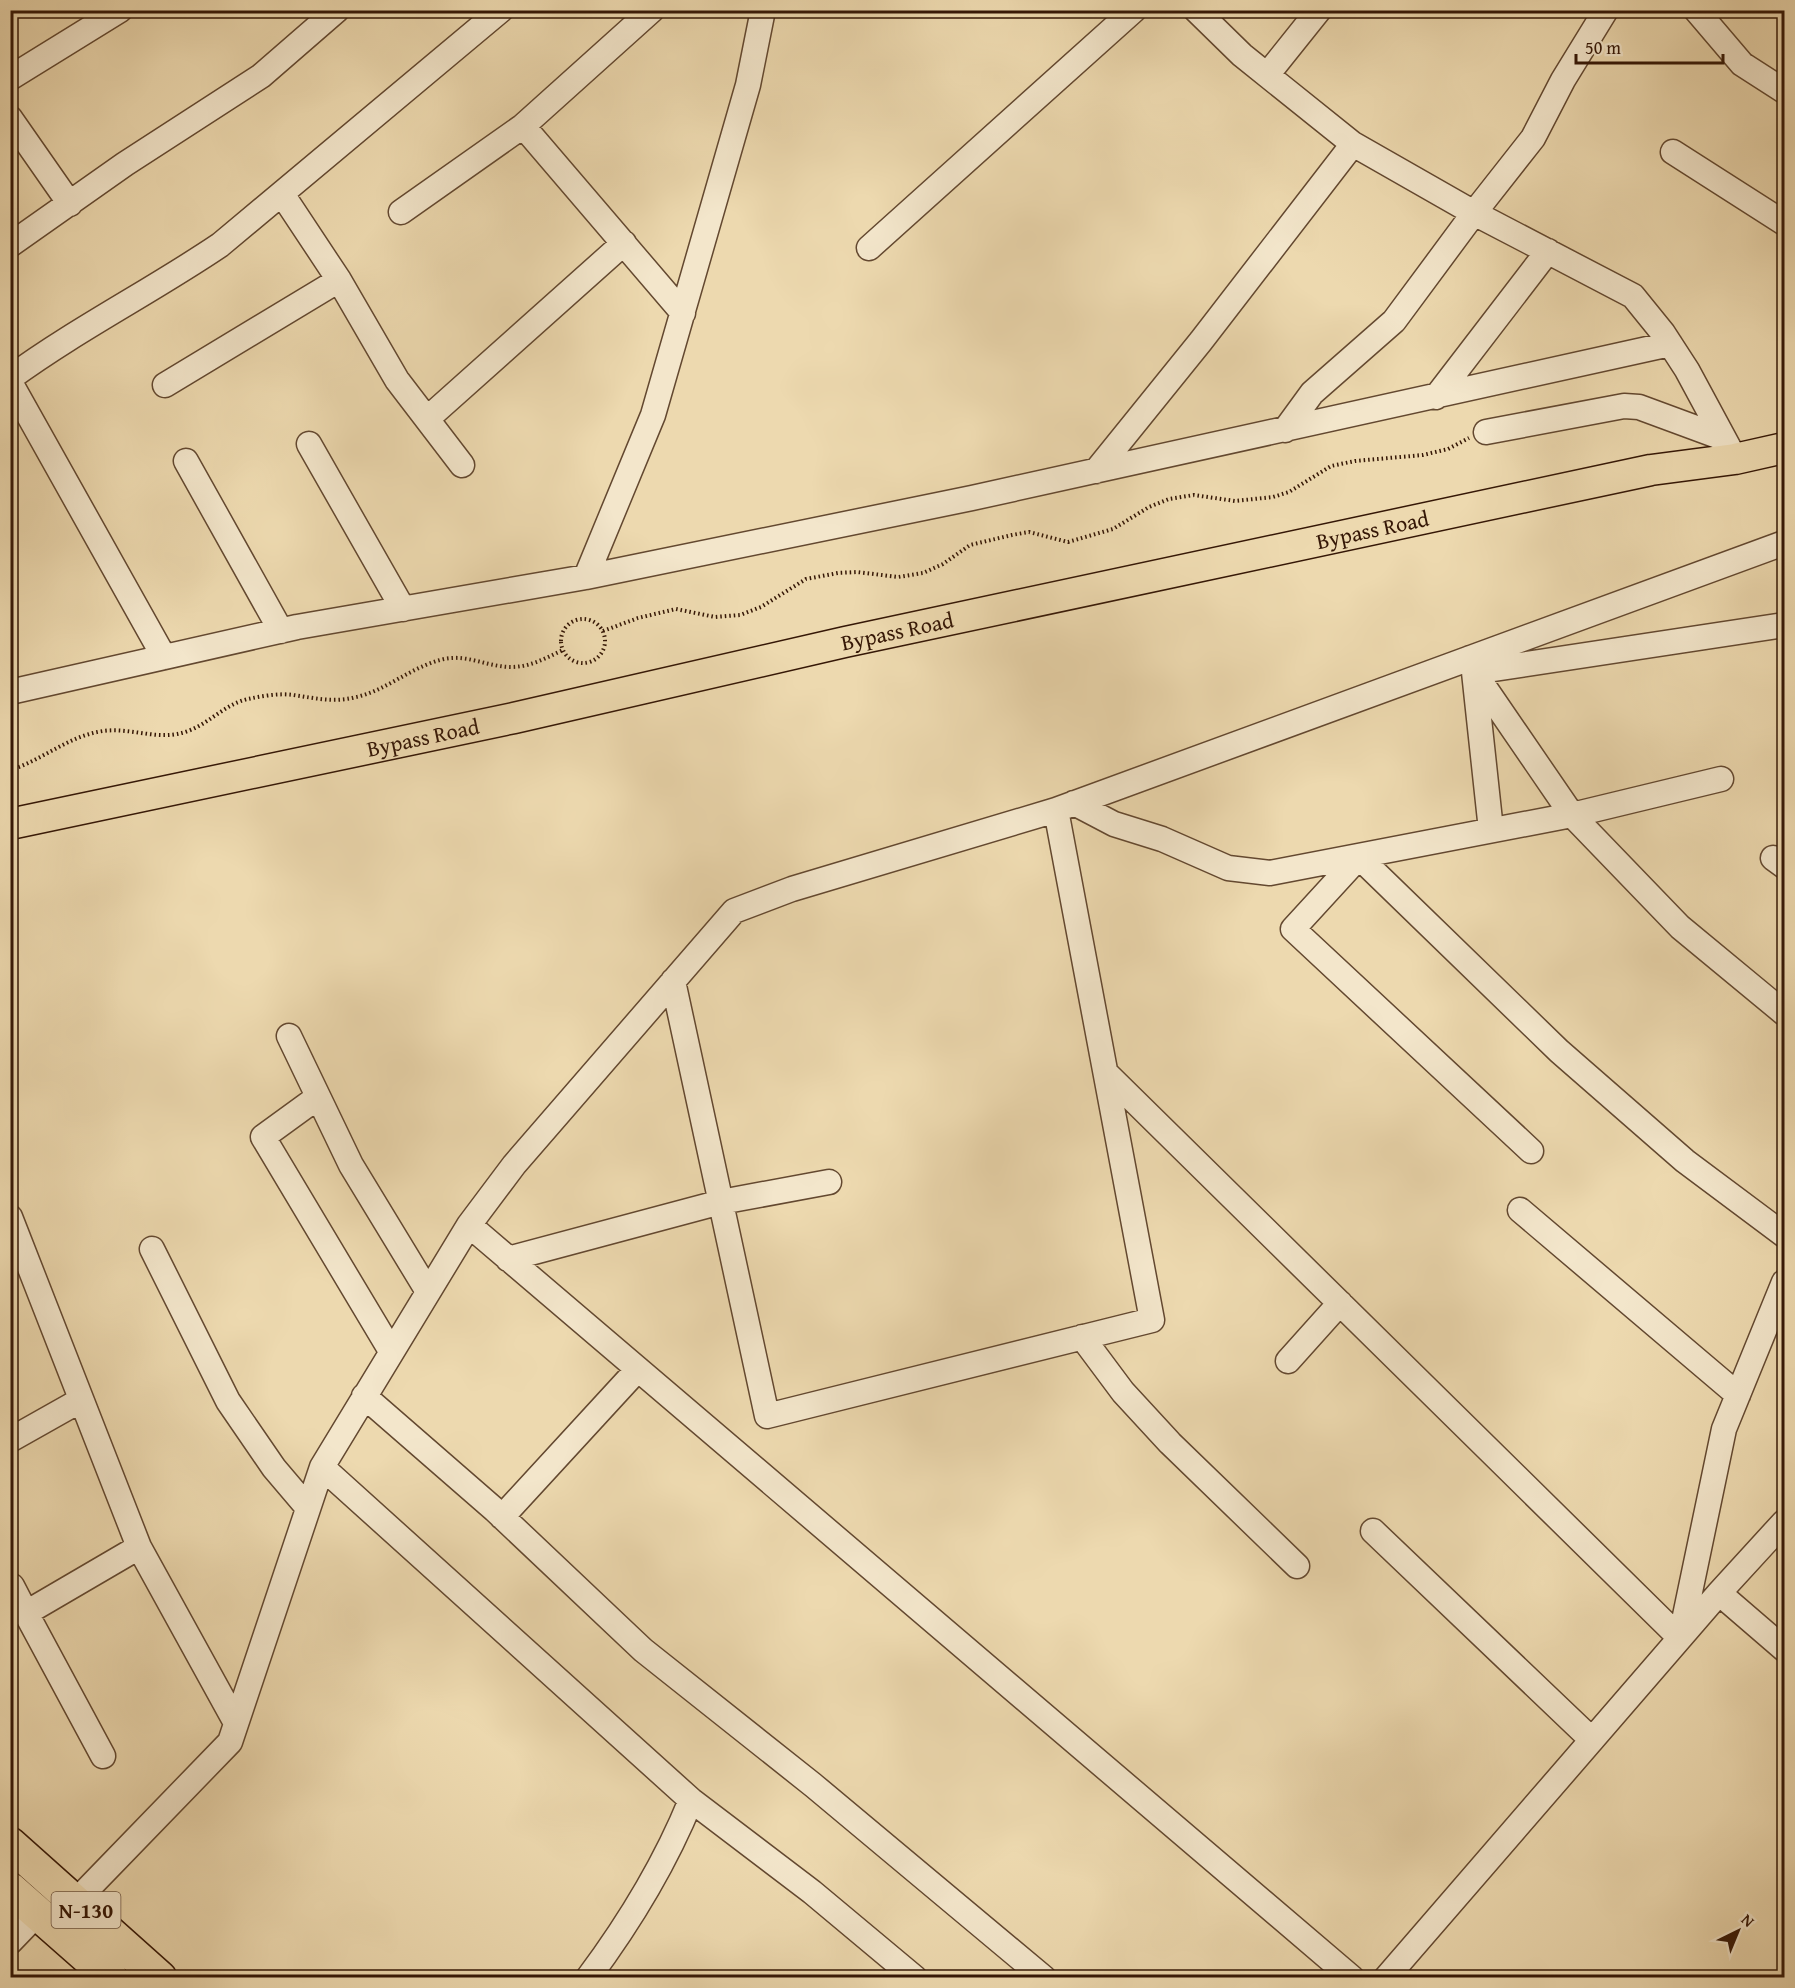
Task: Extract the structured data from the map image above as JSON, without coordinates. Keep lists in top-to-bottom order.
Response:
{
  "streets": {
    "highway": ["N-130"],
    "main road": ["Bypass Road"]
  },
  "scale_bar": "50 m",
  "north": "top right"
}
